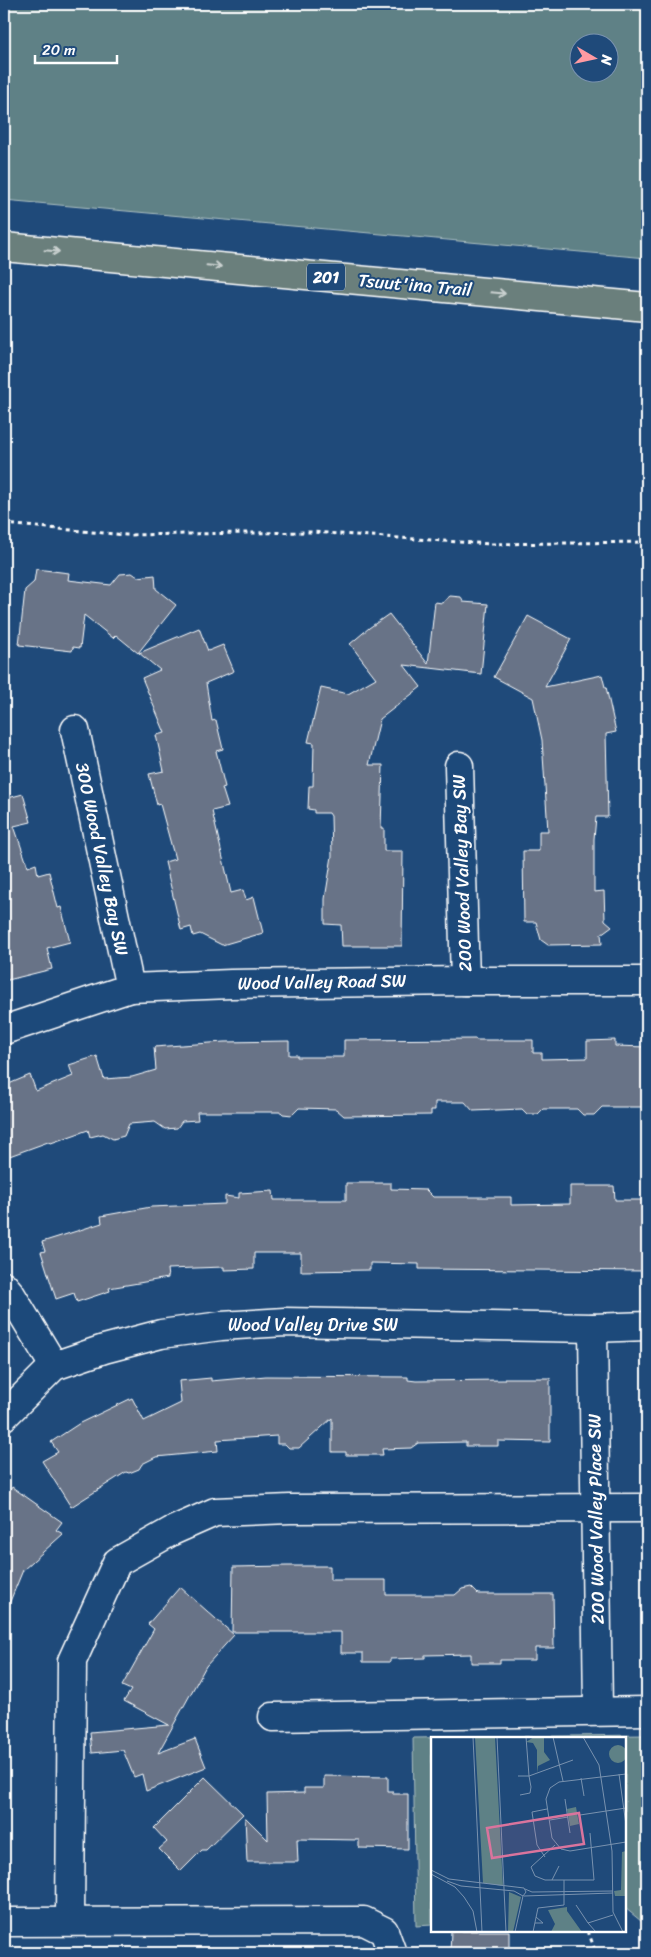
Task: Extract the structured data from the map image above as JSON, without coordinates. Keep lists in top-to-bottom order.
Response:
{
  "streets": {
    "highway": ["201", "Tsuut'ina Trail"],
    "street": [
      "300 Wood Valley Bay SW",
      "200 Wood Valley Bay SW",
      "Wood Valley Road SW",
      "Wood Valley Drive SW",
      "200 Wood Valley Place SW"
    ]
  },
  "crossings": [
    ["300 Wood Valley Bay SW", "Wood Valley Road SW"],
    ["200 Wood Valley Bay SW", "Wood Valley Road SW"],
    ["Wood Valley Drive SW", "200 Wood Valley Place SW"]
  ],
  "one_way": ["Tsuut'ina Trail"],
  "scale_bar": "20 m",
  "north": "right"
}
